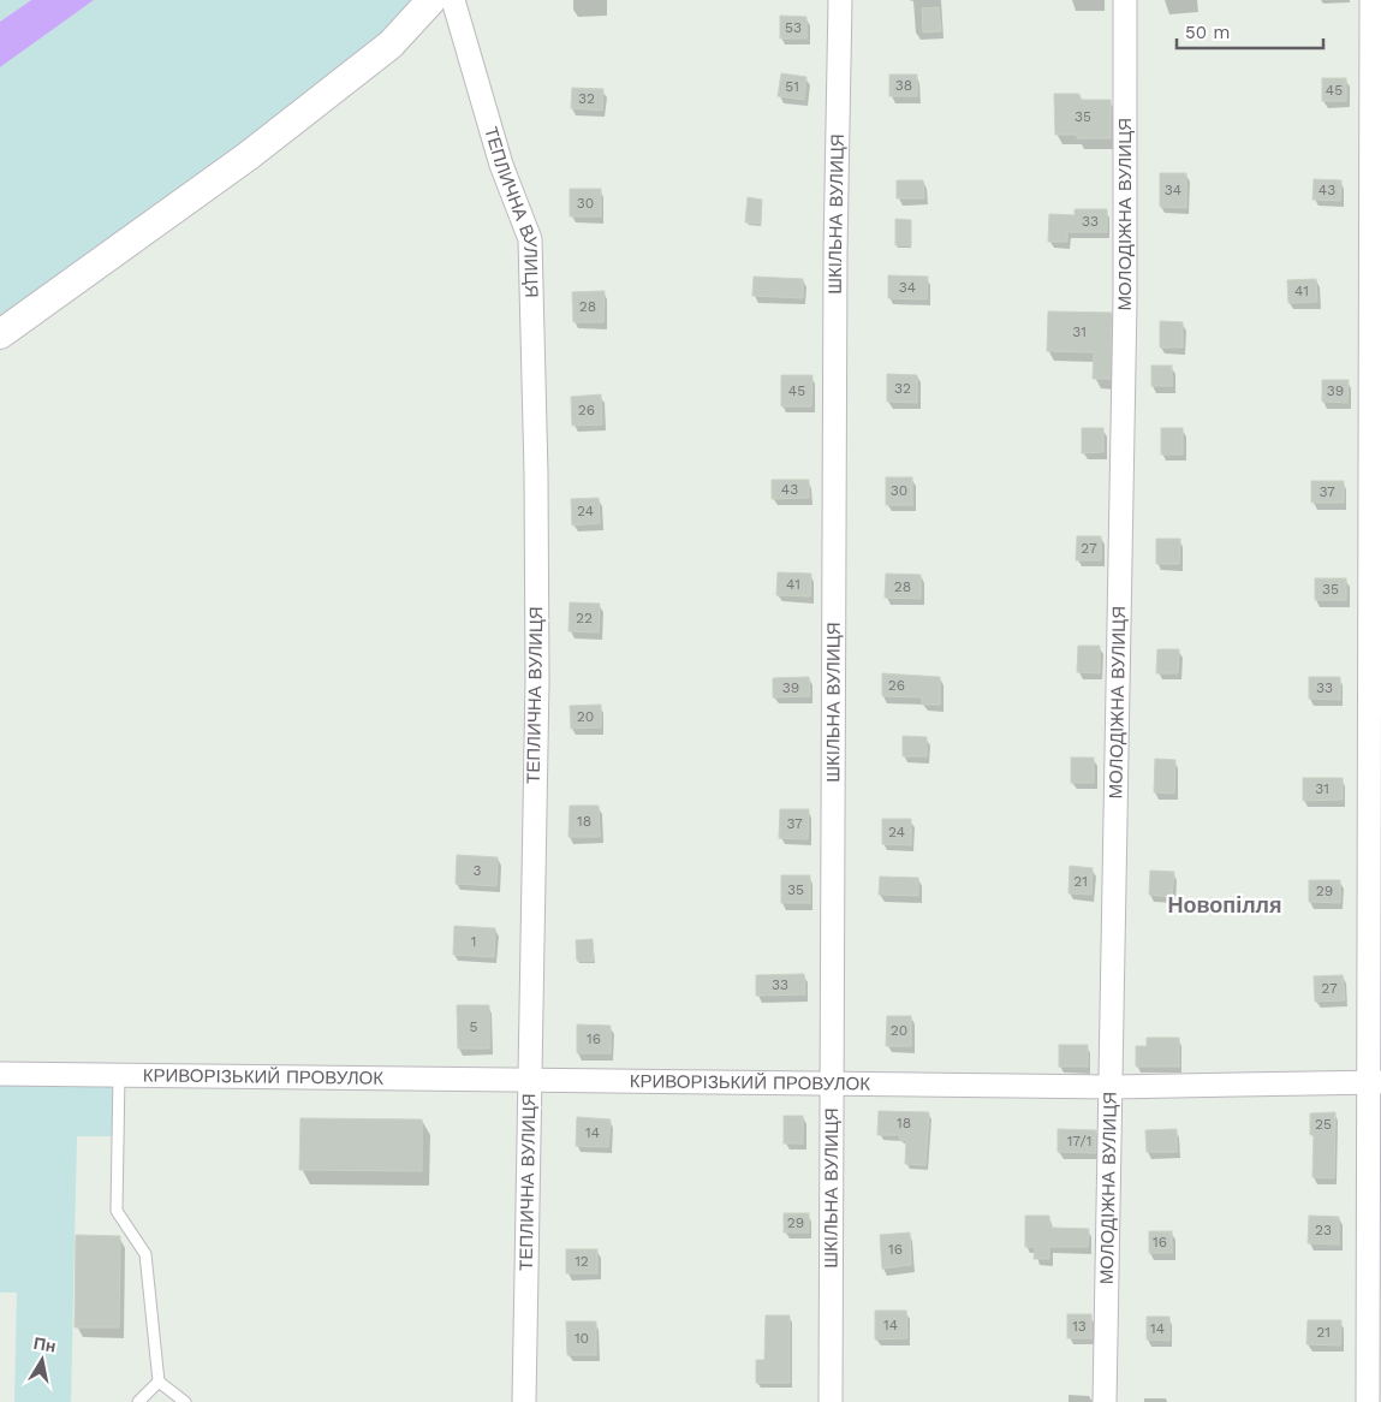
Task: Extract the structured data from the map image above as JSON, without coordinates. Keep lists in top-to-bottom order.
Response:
{
  "streets": {
    "street": [
      "ТЕПЛИЧНА ВУЛИЦЯ",
      "ШКІЛЬНА ВУЛИЦЯ",
      "МОЛОДІЖНА ВУЛИЦЯ",
      "КРИВОРІЗЬКИЙ ПРОВУЛОК"
    ]
  },
  "crossings": [
    ["ТЕПЛИЧНА ВУЛИЦЯ", "КРИВОРІЗЬКИЙ ПРОВУЛОК"],
    ["ШКІЛЬНА ВУЛИЦЯ", "КРИВОРІЗЬКИЙ ПРОВУЛОК"],
    ["МОЛОДІЖНА ВУЛИЦЯ", "КРИВОРІЗЬКИЙ ПРОВУЛОК"]
  ],
  "districts": ["Новопілля"],
  "house_numbers": [
    "53",
    "38",
    "51",
    "45",
    "32",
    "35",
    "34",
    "43",
    "30",
    "33",
    "34",
    "41",
    "28",
    "31",
    "32",
    "45",
    "39",
    "26",
    "43",
    "30",
    "37",
    "24",
    "27",
    "41",
    "28",
    "35",
    "22",
    "26",
    "39",
    "33",
    "20",
    "31",
    "18",
    "37",
    "24",
    "3",
    "21",
    "35",
    "29",
    "1",
    "33",
    "27",
    "5",
    "20",
    "16",
    "18",
    "25",
    "14",
    "17/1",
    "29",
    "23",
    "16",
    "16",
    "12",
    "14",
    "13",
    "14",
    "21",
    "10"
  ],
  "scale_bar": "50 m",
  "north": "top"
}
